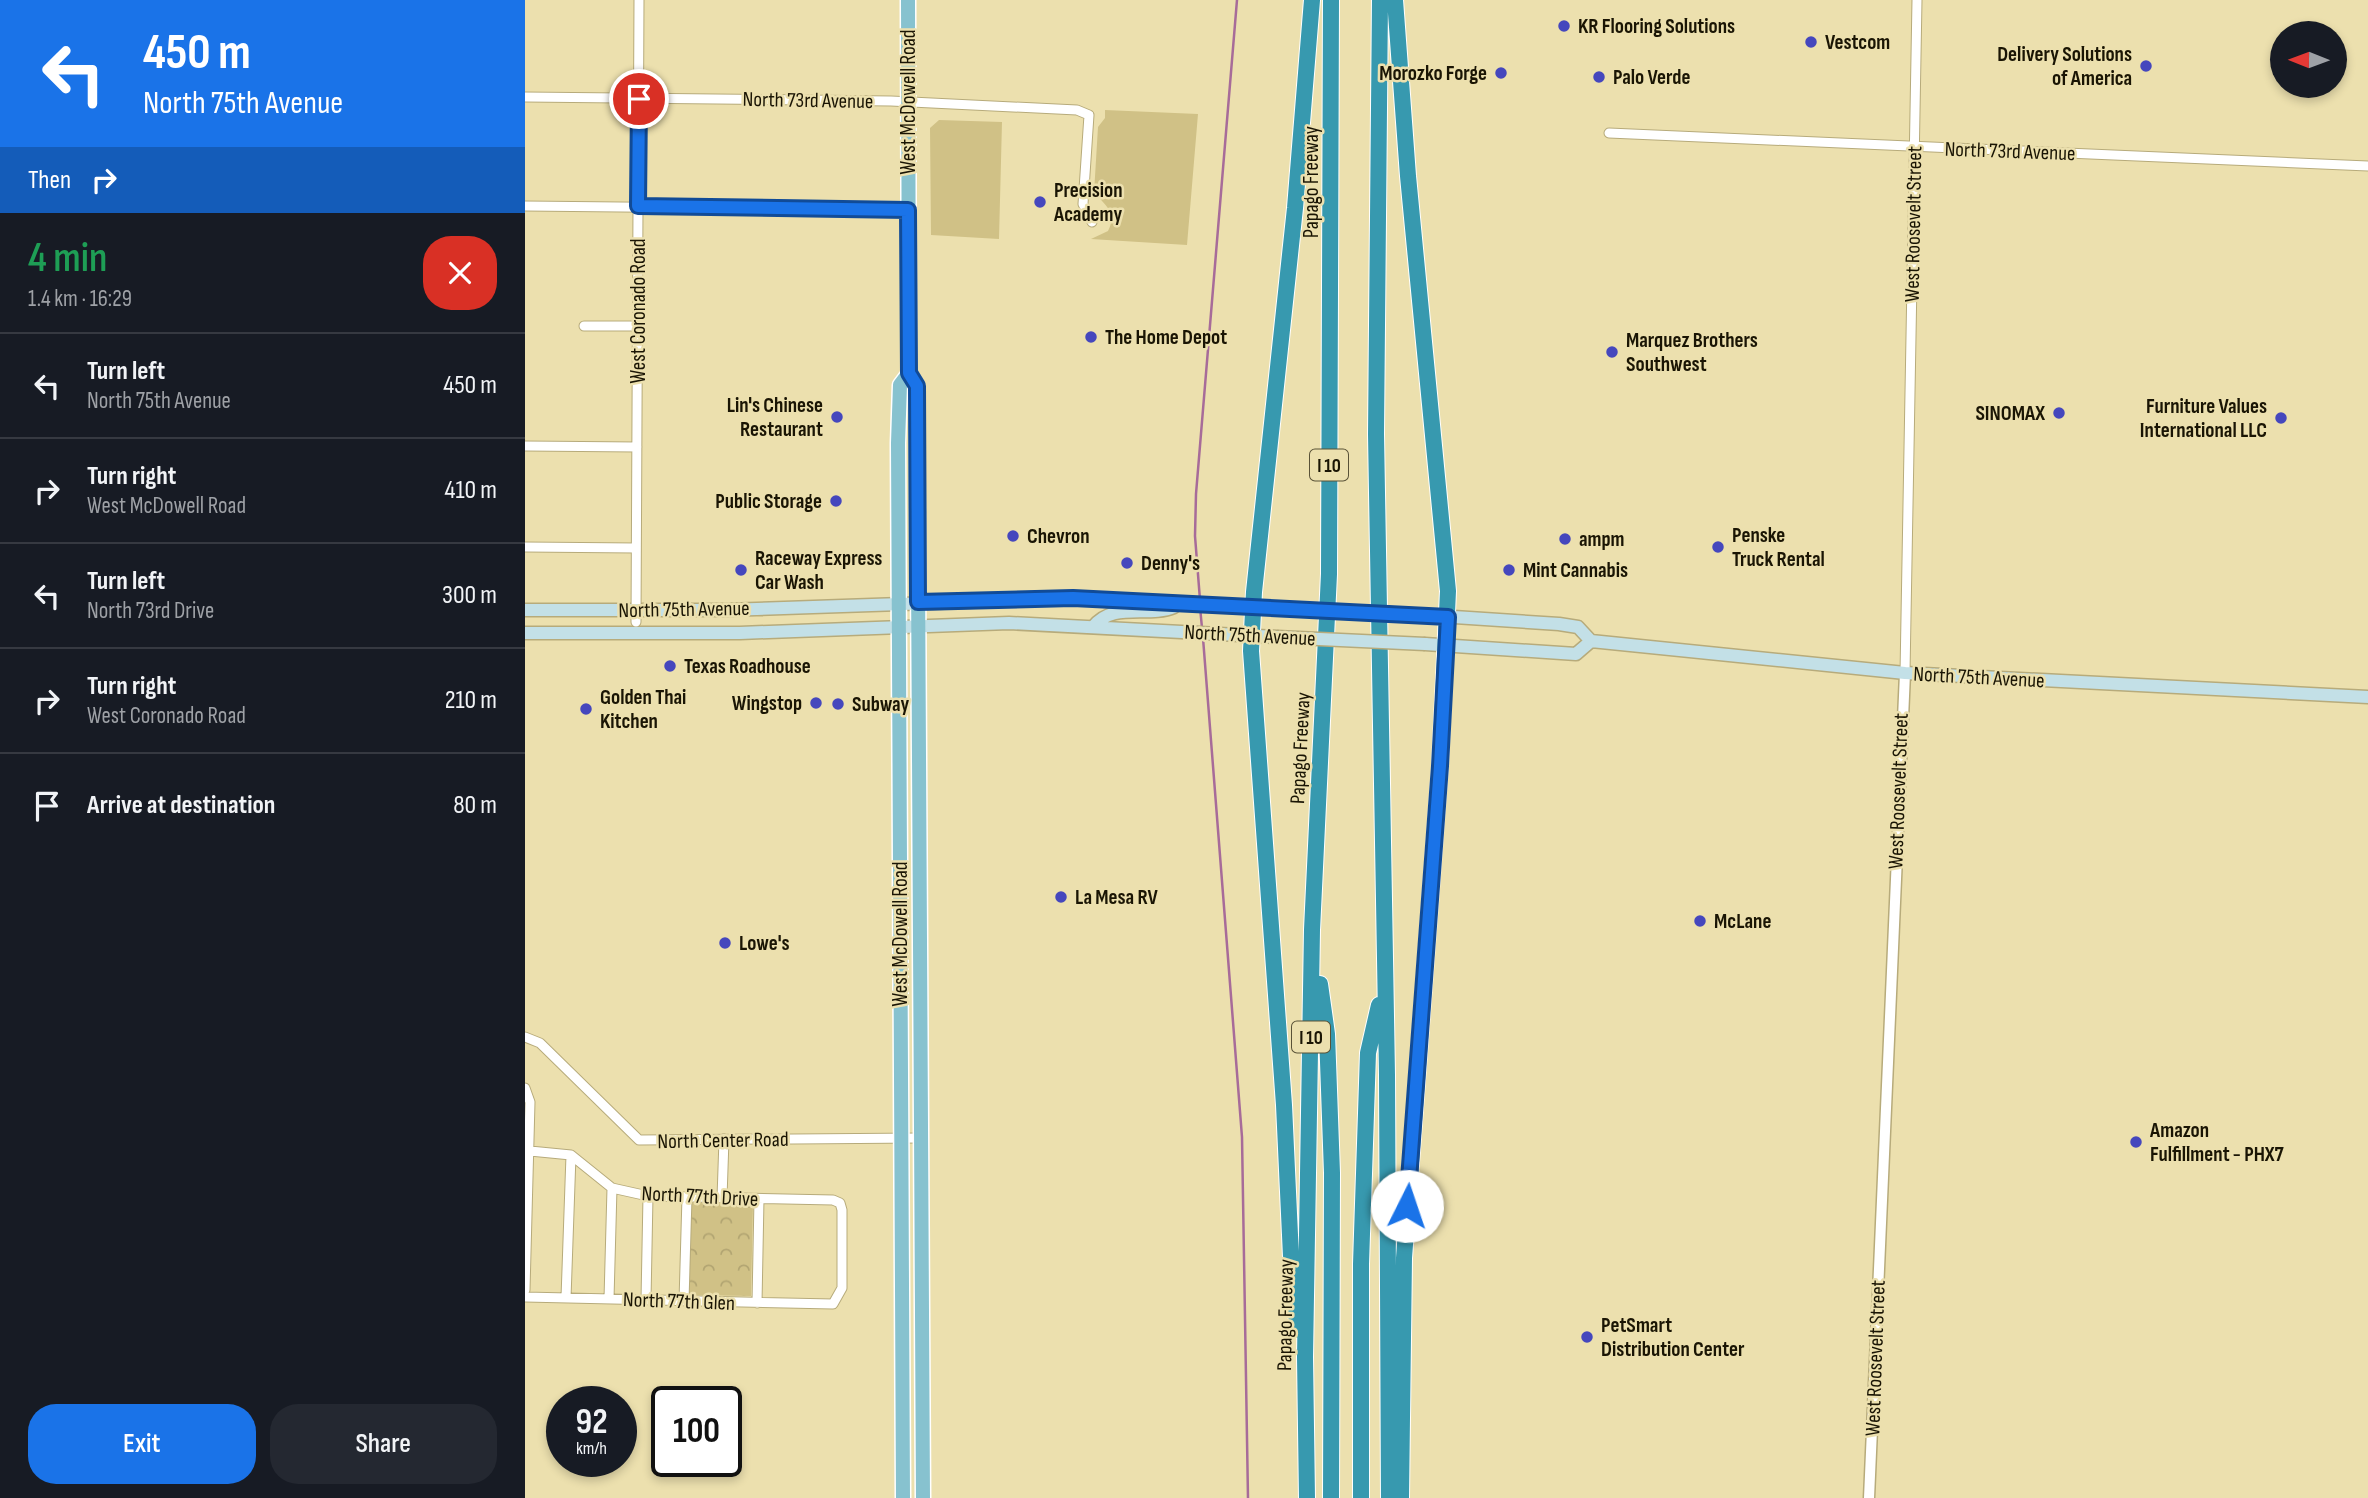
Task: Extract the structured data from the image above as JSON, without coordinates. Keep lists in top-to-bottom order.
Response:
{
  "streets": {
    "highway": ["Papago Freeway", "I 10"],
    "main road": ["West McDowell Road", "North 75th Avenue"],
    "street": [
      "North 73rd Avenue",
      "West Roosevelt Street",
      "West Coronado Road",
      "North Center Road",
      "North 77th Drive",
      "North 77th Glen"
    ]
  },
  "crossings": [
    ["North 73rd Avenue", "West McDowell Road"],
    ["North 73rd Avenue", "West Roosevelt Street"],
    ["North 73rd Avenue", "West Coronado Road"],
    ["West McDowell Road", "North 75th Avenue"],
    ["West McDowell Road", "North Center Road"],
    ["West Roosevelt Street", "North 75th Avenue"],
    ["West Coronado Road", "North 75th Avenue"],
    ["North 77th Drive", "North 77th Glen"]
  ],
  "places": [
    "KR Flooring Solutions",
    "Vestcom",
    "Delivery Solutions of America",
    "Morozko Forge",
    "Palo Verde",
    "Precision Academy",
    "The Home Depot",
    "Marquez Brothers Southwest",
    "SINOMAX",
    "Lin's Chinese Restaurant",
    "Furniture Values International LLC",
    "Public Storage",
    "Chevron",
    "ampm",
    "Penske Truck Rental",
    "Denny's",
    "Raceway Express Car Wash",
    "Mint Cannabis",
    "Texas Roadhouse",
    "Wingstop",
    "Subway",
    "Golden Thai Kitchen",
    "La Mesa RV",
    "McLane",
    "Lowe's",
    "Amazon Fulfillment - PHX7",
    "PetSmart Distribution Center"
  ],
  "north": "left",
  "page": {
    "turn": ["450 m", "North 75th Avenue"],
    "then": "Then",
    "heading": ["4 min", "1.4 km · 16:29"],
    "list": [
      {
        "name": "Turn left",
        "note": "North 75th Avenue",
        "value": "450 m"
      },
      {
        "name": "Turn right",
        "note": "West McDowell Road",
        "value": "410 m"
      },
      {
        "name": "Turn left",
        "note": "North 73rd Drive",
        "value": "300 m"
      },
      {
        "name": "Turn right",
        "note": "West Coronado Road",
        "value": "210 m"
      },
      {
        "name": "Arrive at destination",
        "value": "80 m"
      }
    ],
    "speed": "92 km/h",
    "limit": "100",
    "buttons": ["Exit", "Share"]
  }
}
